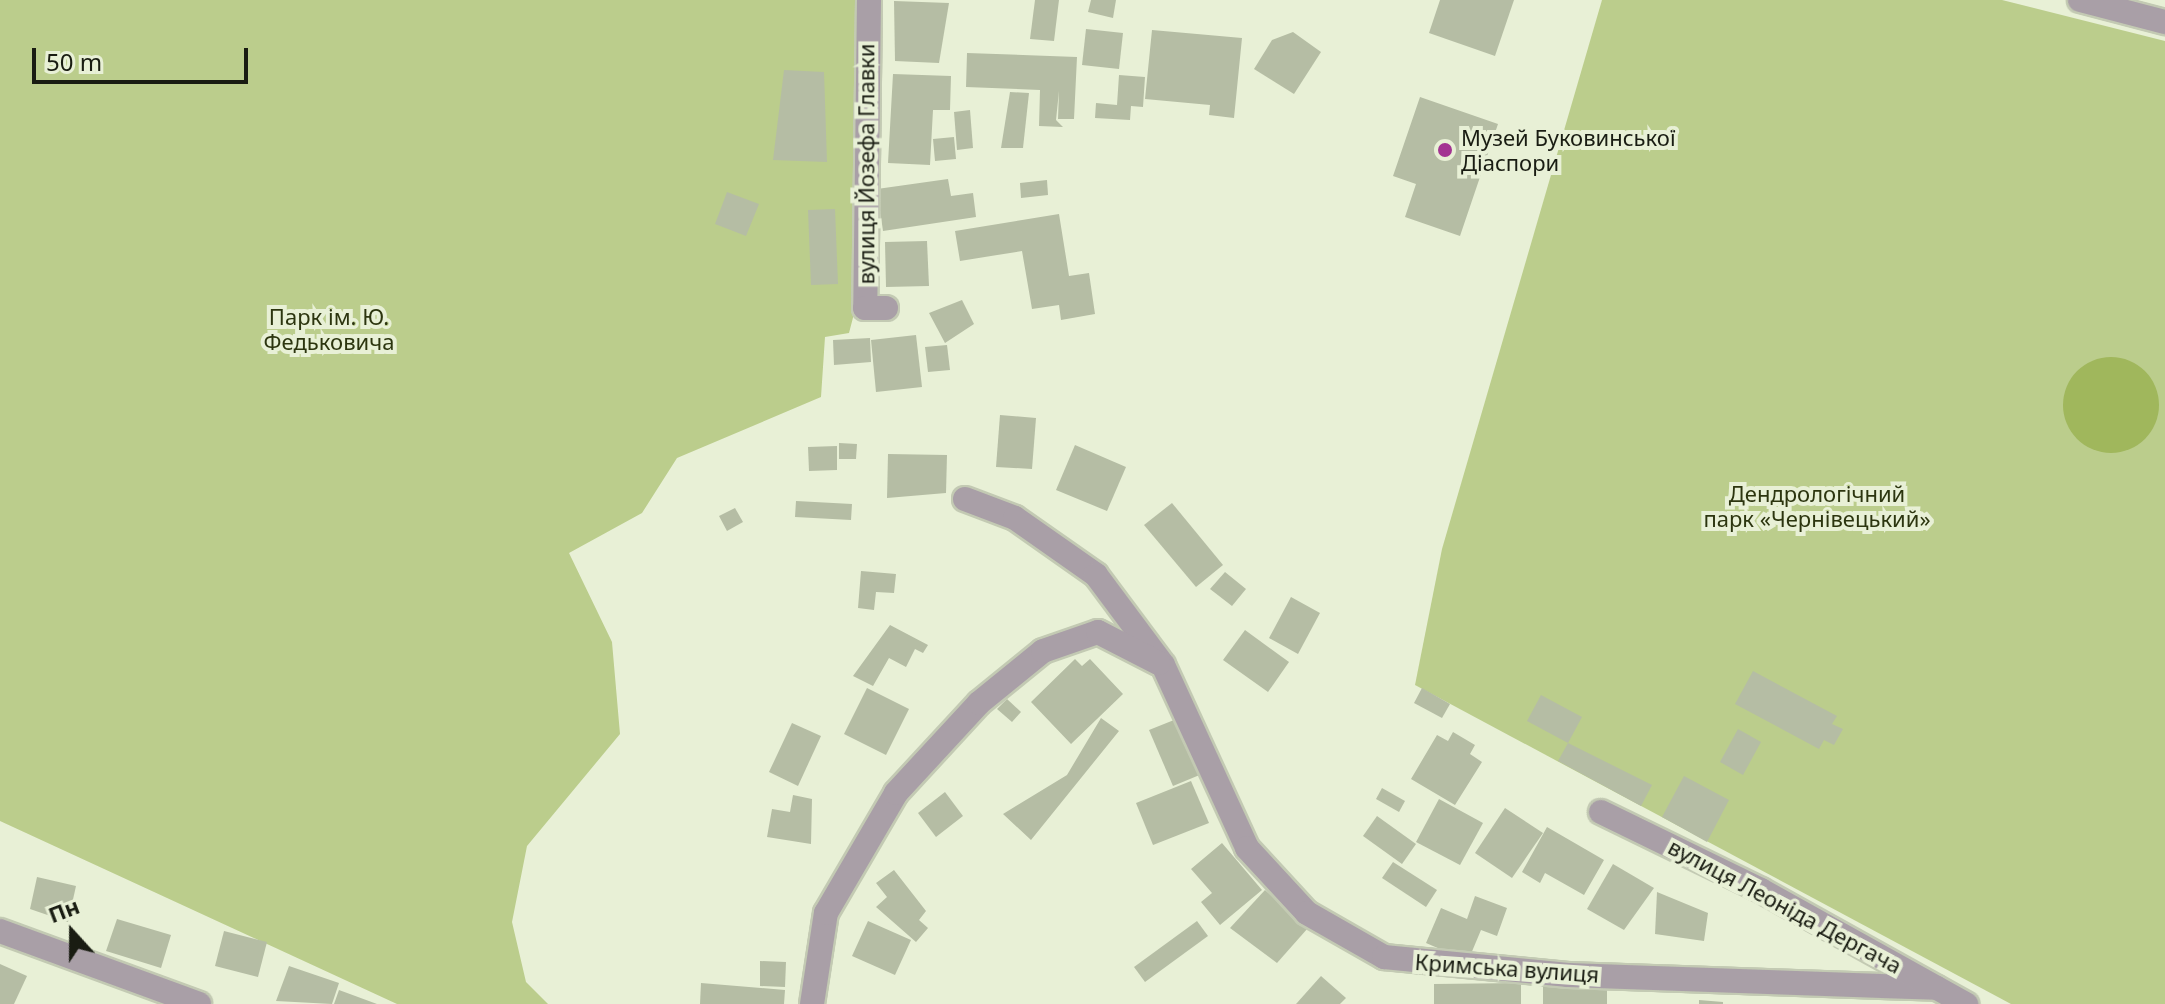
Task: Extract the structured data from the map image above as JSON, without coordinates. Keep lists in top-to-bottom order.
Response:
{
  "streets": {
    "street": ["вулиця Йозефа Главки", "вулиця Леоніда Дергача", "Кримська вулиця"]
  },
  "crossings": [
    ["вулиця Леоніда Дергача", "Кримська вулиця"]
  ],
  "parks": ["Парк ім. Ю. Федьковича", "Дендрологічний парк «Чернівецький»"],
  "places": ["Музей Буковинської Діаспори"],
  "scale_bar": "50 m",
  "north": "top"
}
